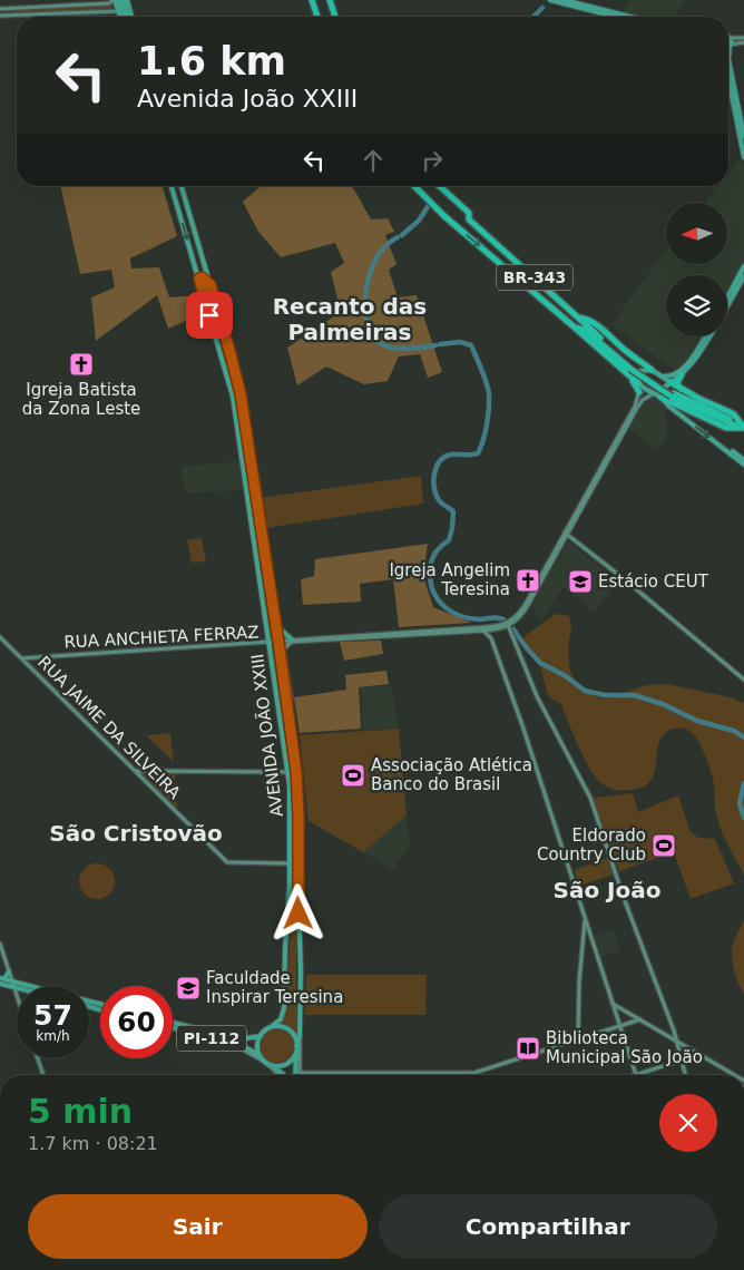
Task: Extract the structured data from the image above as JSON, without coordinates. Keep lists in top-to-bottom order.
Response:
{
  "streets": {
    "highway": ["BR-343"],
    "main road": [
      "RUA ANCHIETA FERRAZ",
      "RUA JAIME DA SILVEIRA",
      "AVENIDA JOÃO XXIII",
      "PI-112"
    ]
  },
  "crossings": [
    ["RUA ANCHIETA FERRAZ", "RUA JAIME DA SILVEIRA"],
    ["RUA ANCHIETA FERRAZ", "AVENIDA JOÃO XXIII"],
    ["RUA JAIME DA SILVEIRA", "AVENIDA JOÃO XXIII"],
    ["AVENIDA JOÃO XXIII", "PI-112"]
  ],
  "districts": ["Recanto das Palmeiras", "São Cristovão", "São João"],
  "places": {
    "church": ["Igreja Batista da Zona Leste", "Igreja Angelim Teresina"],
    "school or university": ["Estácio CEUT", "Faculdade Inspirar Teresina"],
    "sports": ["Associação Atlética Banco do Brasil", "Eldorado Country Club"],
    "library": ["Biblioteca Municipal São João"]
  },
  "north": "left",
  "page": {
    "turn": ["1.6 km", "Avenida João XXIII"],
    "speed": "57 km/h",
    "limit": "60",
    "heading": ["5 min", "1.7 km · 08:21"],
    "buttons": ["Sair", "Compartilhar"]
  }
}
